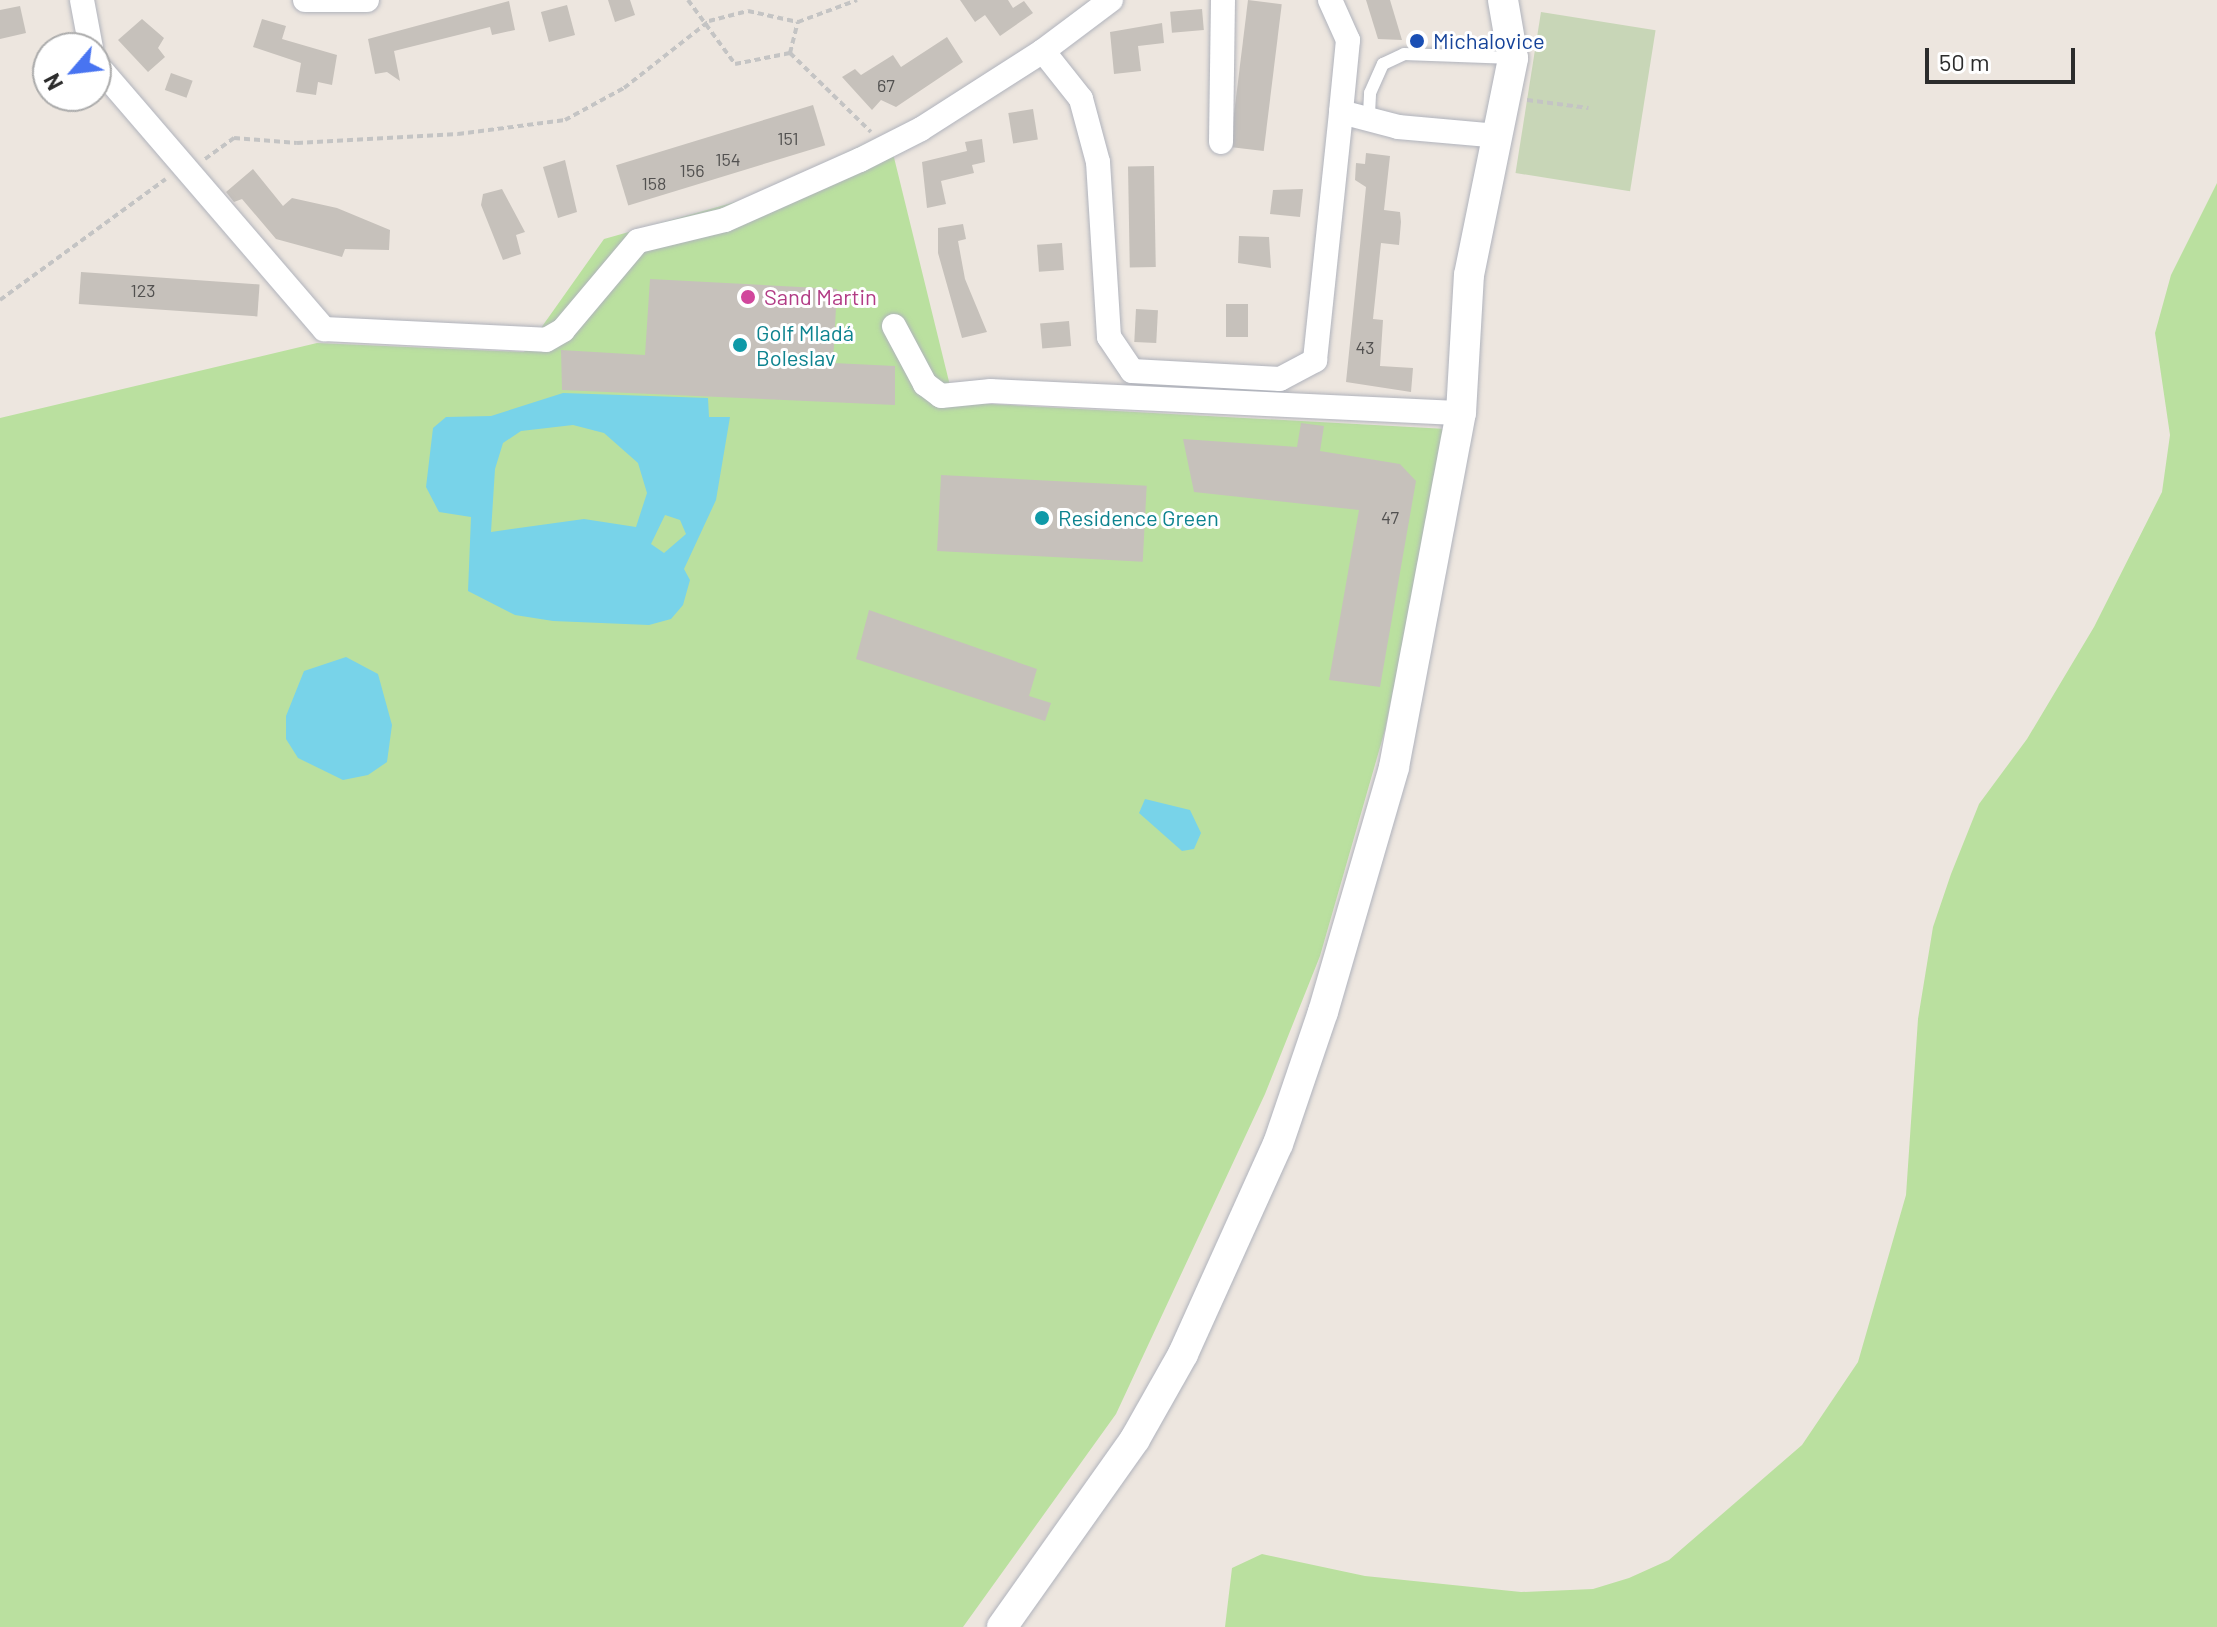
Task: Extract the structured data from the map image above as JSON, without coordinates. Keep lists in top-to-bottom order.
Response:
{
  "places": [
    "Michalovice",
    "Sand Martin",
    "Golf Mladá Boleslav",
    "Residence Green"
  ],
  "house_numbers": [
    "67",
    "151",
    "154",
    "156",
    "158",
    "123",
    "43",
    "47"
  ],
  "scale_bar": "50 m",
  "north": "bottom left"
}
